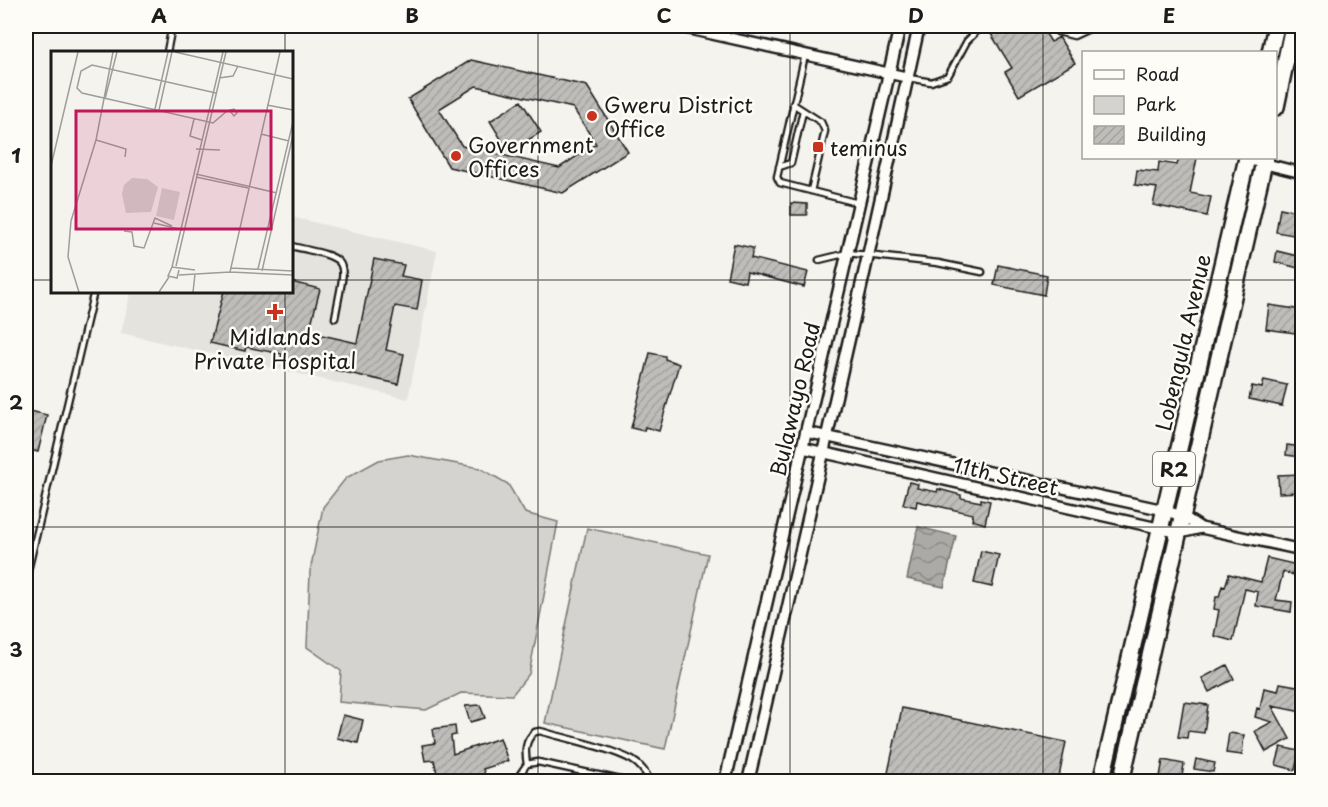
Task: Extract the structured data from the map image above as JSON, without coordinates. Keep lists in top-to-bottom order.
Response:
{
  "streets": {
    "highway": ["Lobengula Avenue", "R2"],
    "street": ["Bulawayo Road", "11th Street"]
  },
  "crossings": [
    ["Lobengula Avenue", "11th Street"],
    ["Bulawayo Road", "11th Street"]
  ],
  "places": {
    "other": ["Gweru District Office", "Government Offices"],
    "transit": ["teminus"],
    "health": ["Midlands Private Hospital"]
  },
  "legend": ["Road", "Park", "Building"],
  "grid": {
    "columns": [
      "A",
      "B",
      "C",
      "D",
      "E"
    ],
    "rows": ["1", "2", "3"]
  }
}
